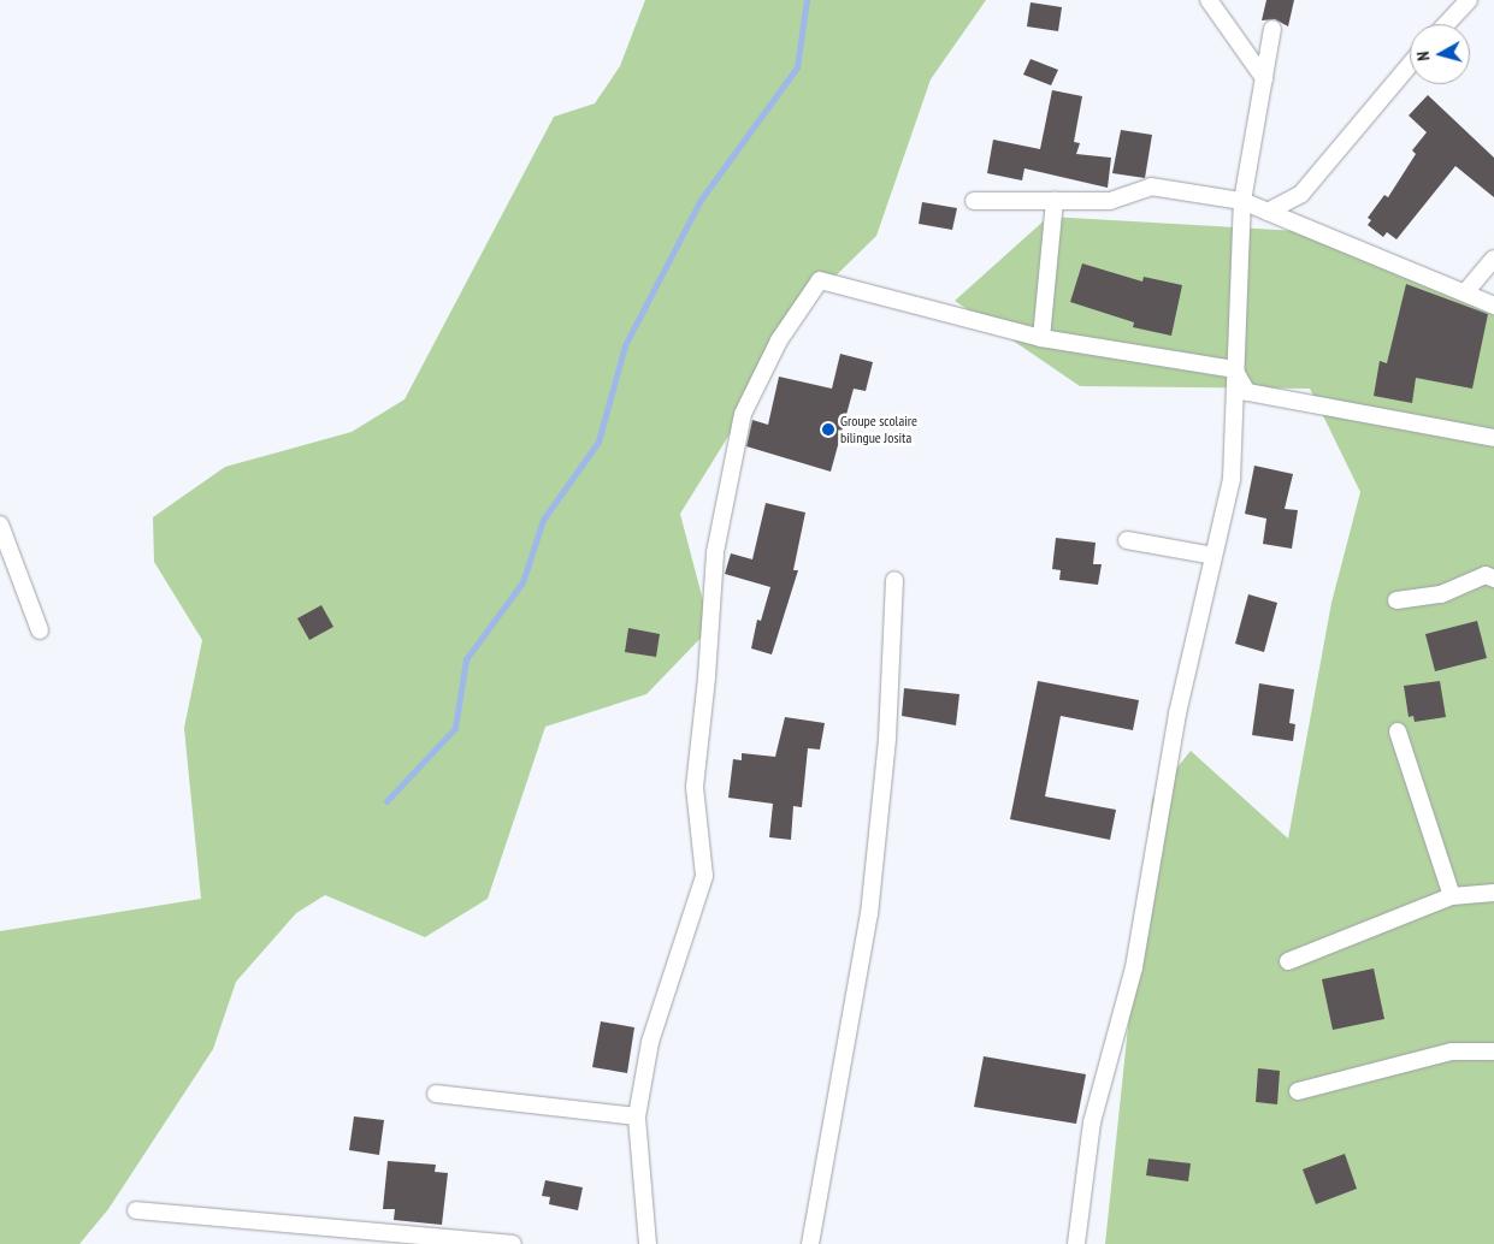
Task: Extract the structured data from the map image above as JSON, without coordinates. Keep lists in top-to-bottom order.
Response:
{
  "places": ["Groupe scolaire bilingue Josita"],
  "north": "left"
}
